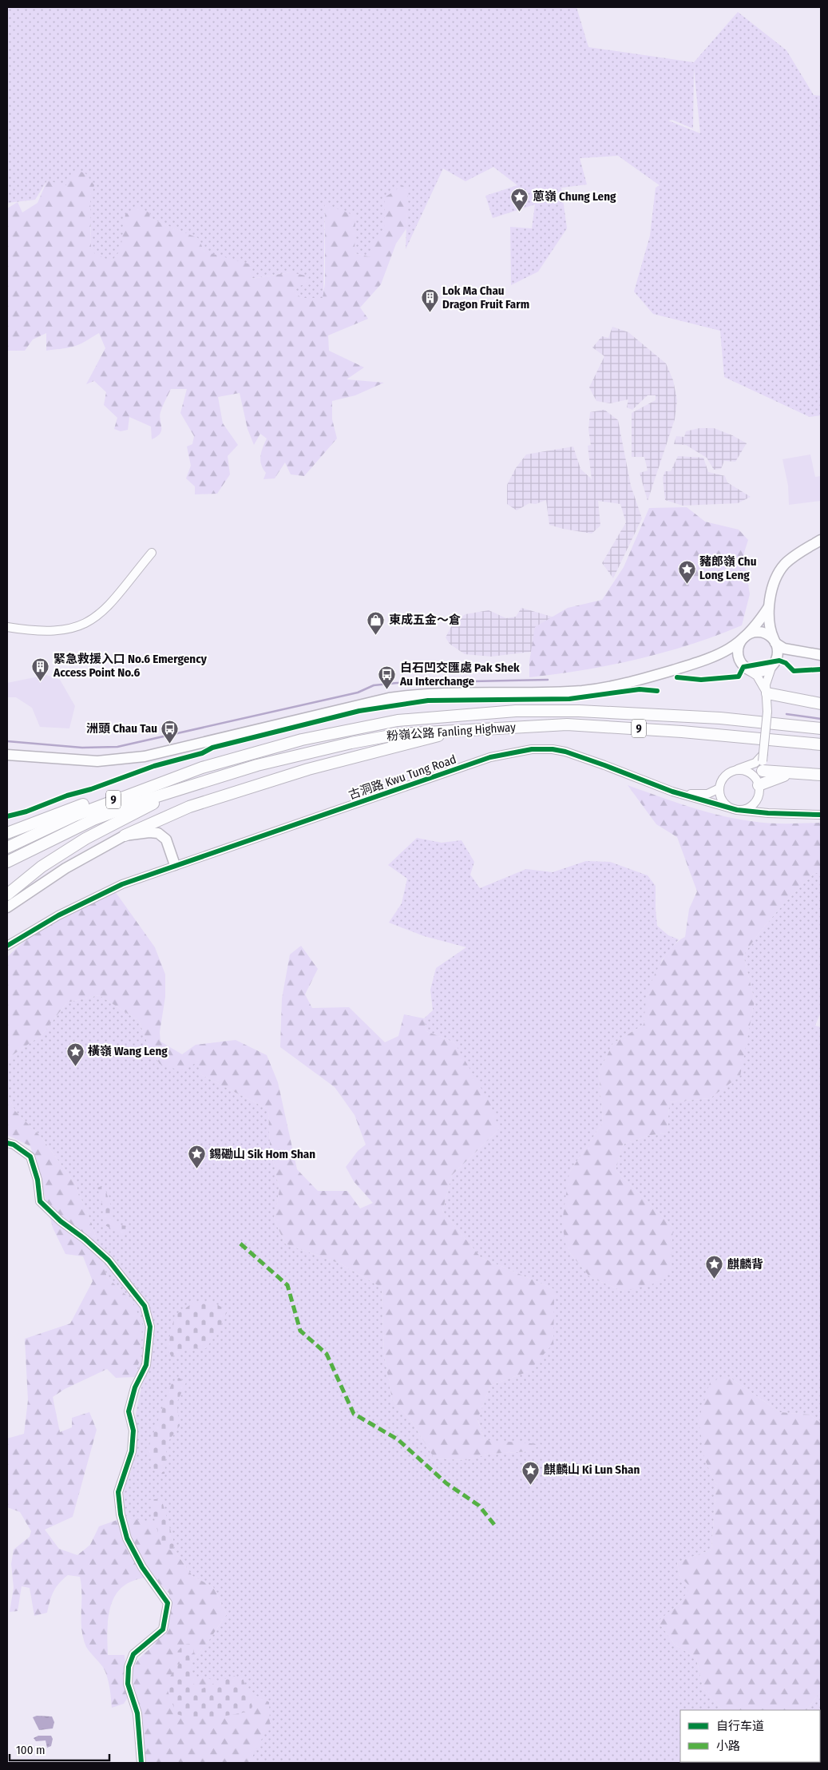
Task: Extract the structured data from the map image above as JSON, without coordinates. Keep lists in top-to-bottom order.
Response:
{
  "streets": {
    "highway": ["9", "粉嶺公路 Fanling Highway"],
    "street": ["古洞路 Kwu Tung Road"]
  },
  "places": {
    "place": [
      "蔥嶺 Chung Leng",
      "豬郎嶺 Chu Long Leng",
      "橫嶺 Wang Leng",
      "錫磡山 Sik Hom Shan",
      "麒麟背",
      "麒麟山 Ki Lun Shan"
    ],
    "building": ["Lok Ma Chau Dragon Fruit Farm", "緊急救援入口 No.6 Emergency Access Point No.6"],
    "shop": ["東成五金～倉"],
    "bus stop": ["白石凹交匯處 Pak Shek Au Interchange", "洲頭 Chau Tau"]
  },
  "legend": ["自行车道", "小路"],
  "scale_bar": "100 m"
}
